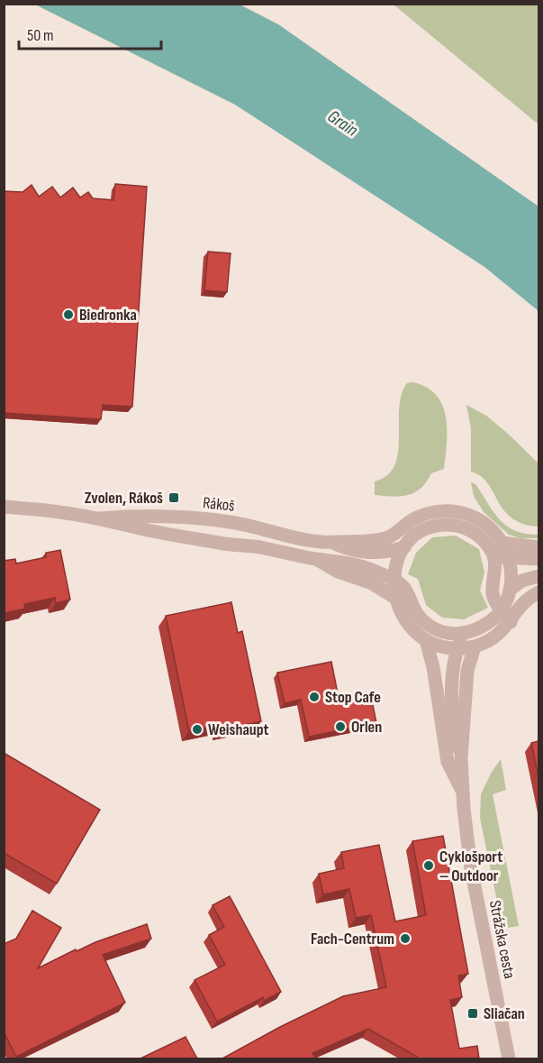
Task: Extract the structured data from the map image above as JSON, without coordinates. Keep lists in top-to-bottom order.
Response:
{
  "streets": {
    "street": ["Rákoš", "Strážska cesta"]
  },
  "water": ["Grain"],
  "places": {
    "other": [
      "Biedronka",
      "Stop Cafe",
      "Orlen",
      "Weishaupt",
      "Cyklošport – Outdoor",
      "Fach-Centrum"
    ],
    "transit": ["Zvolen, Rákoš", "Sliačan"]
  },
  "scale_bar": "50 m"
}
